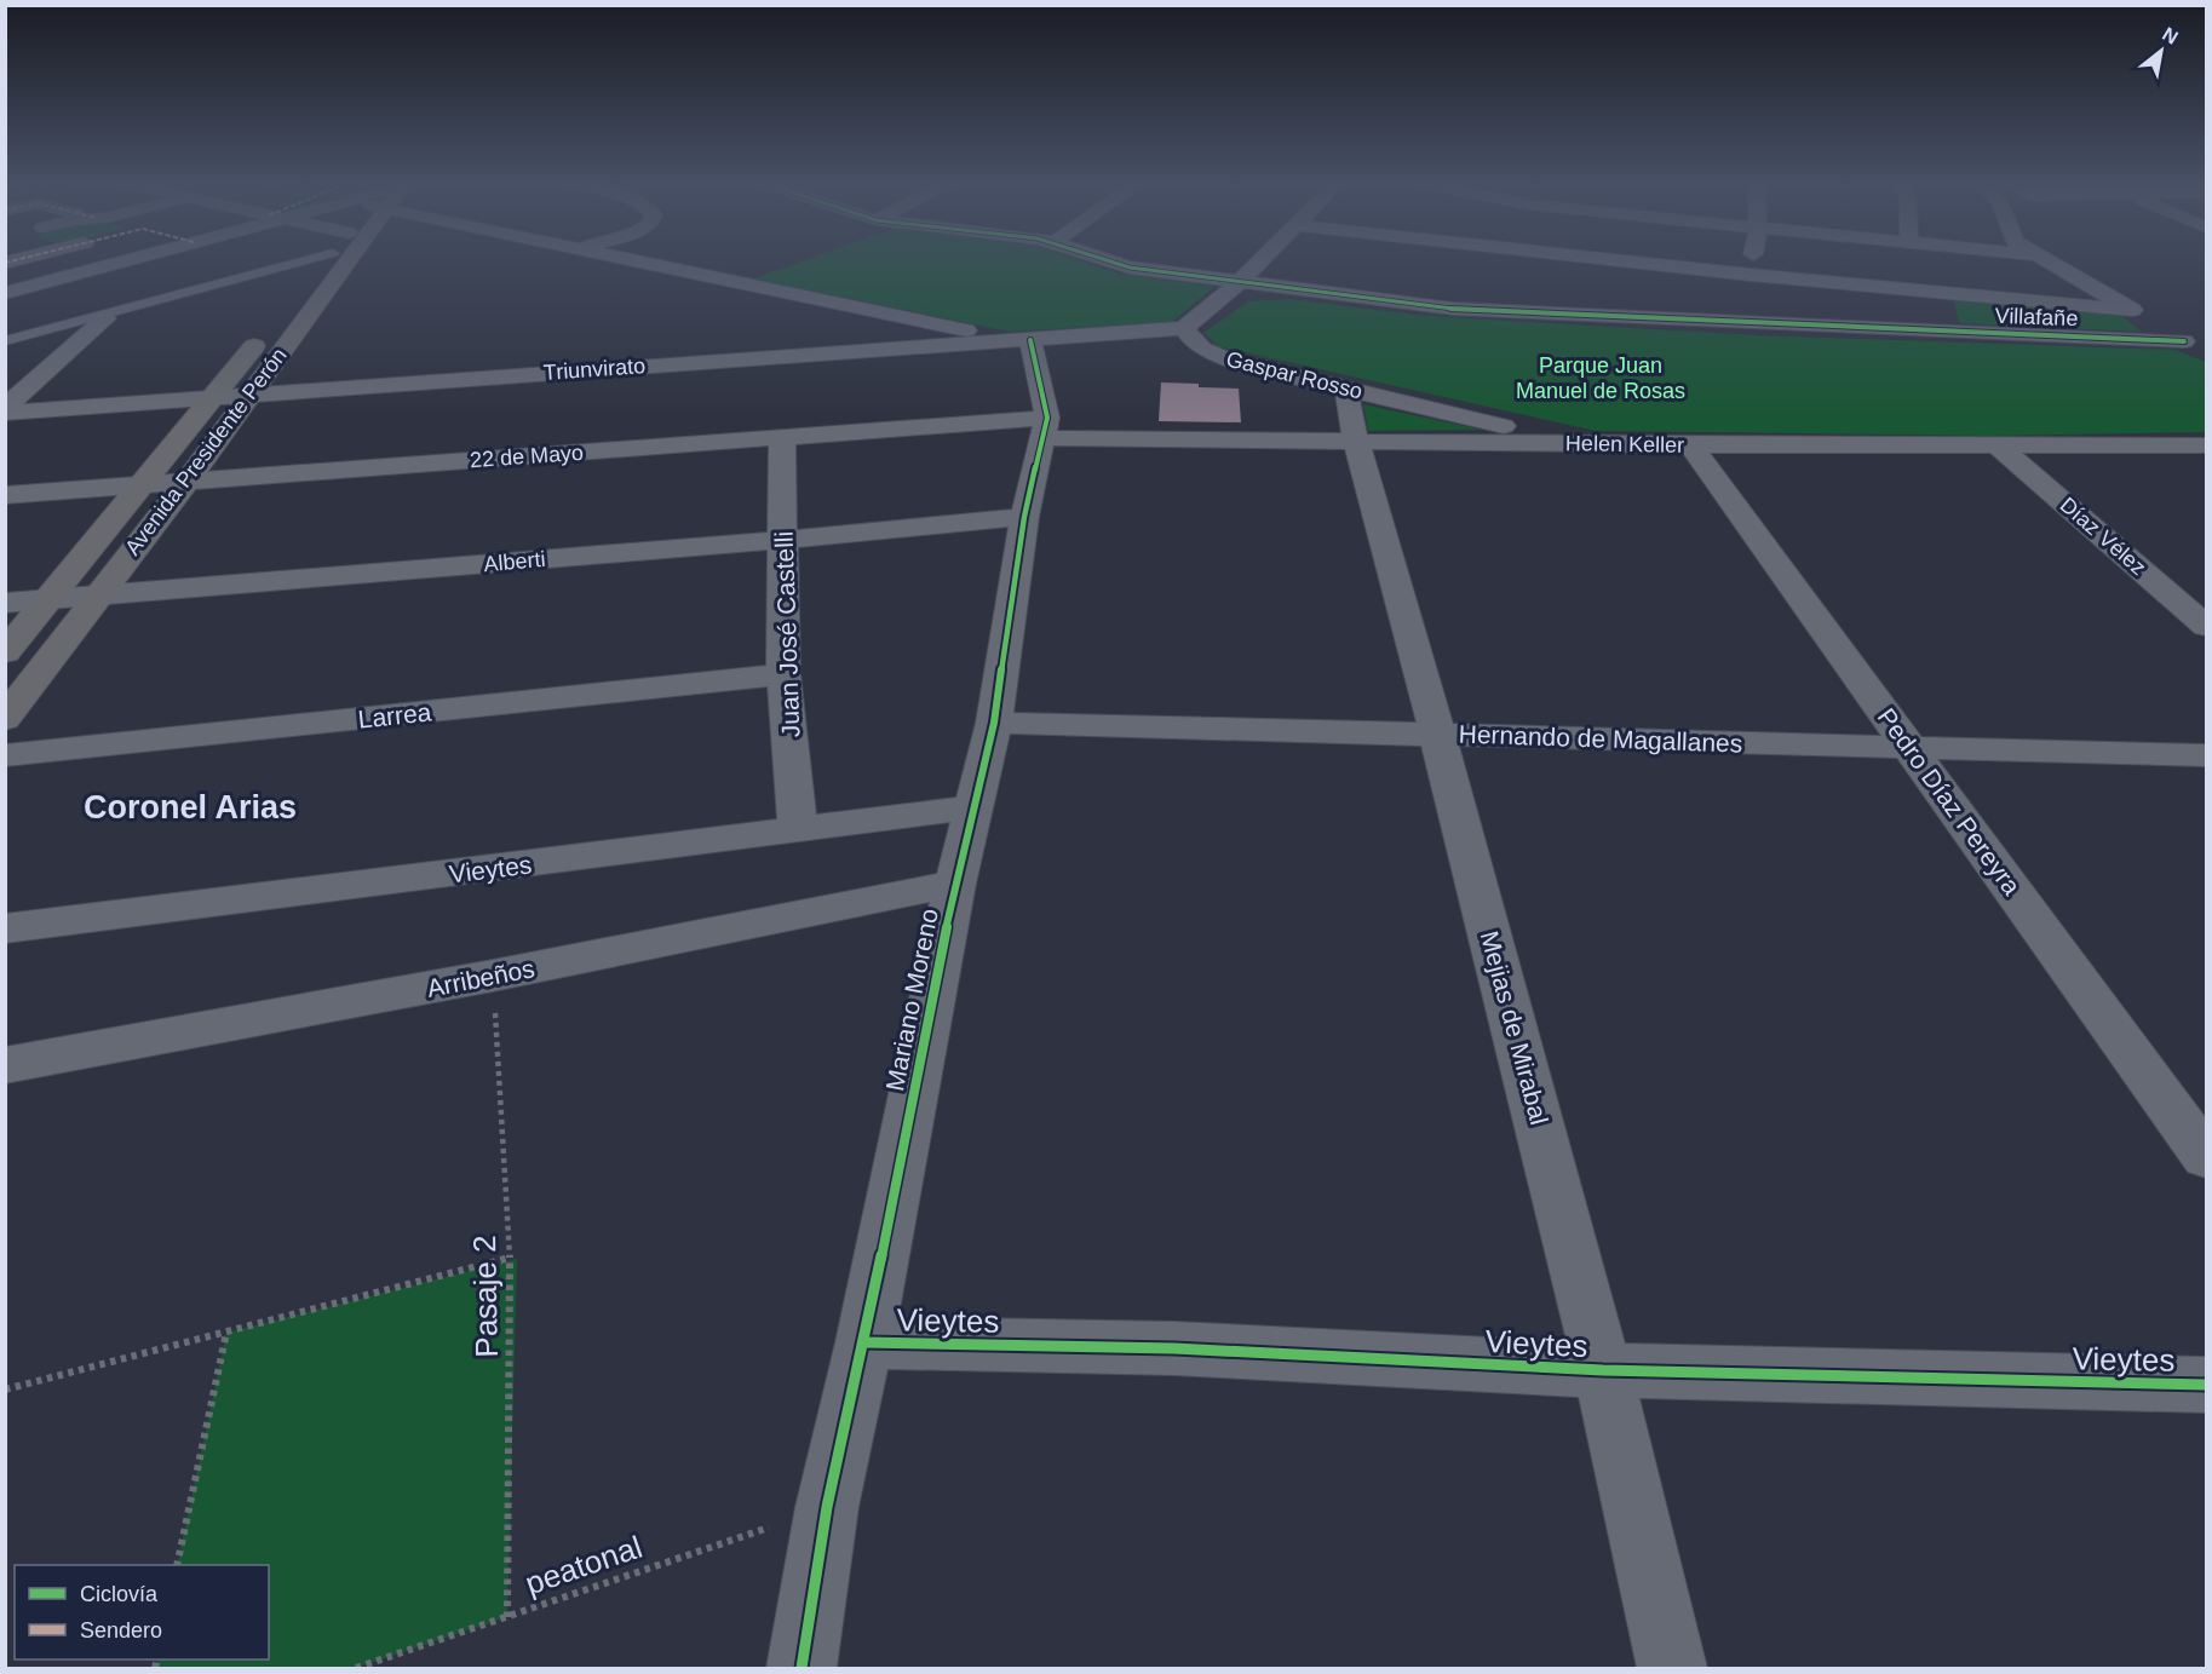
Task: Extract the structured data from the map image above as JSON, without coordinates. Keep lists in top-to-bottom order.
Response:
{
  "streets": {
    "main road": ["Avenida Presidente Perón"],
    "street": [
      "Villafañe",
      "Triunvirato",
      "Gaspar Rosso",
      "Helen Keller",
      "22 de Mayo",
      "Díaz Vélez",
      "Alberti",
      "Juan José Castelli",
      "Larrea",
      "Hernando de Magallanes",
      "Pedro Díaz Pereyra",
      "Vieytes",
      "Arribeños",
      "Mariano Moreno",
      "Mejias de Mirabal"
    ],
    "path": ["Pasaje 2", "peatonal"]
  },
  "crossings": [
    ["Triunvirato", "Gaspar Rosso"],
    ["Triunvirato", "Avenida Presidente Perón"],
    ["Triunvirato", "Mariano Moreno"],
    ["Gaspar Rosso", "Helen Keller"],
    ["Gaspar Rosso", "Mejias de Mirabal"],
    ["Helen Keller", "22 de Mayo"],
    ["Helen Keller", "Díaz Vélez"],
    ["Helen Keller", "Pedro Díaz Pereyra"],
    ["Helen Keller", "Mariano Moreno"],
    ["Helen Keller", "Mejias de Mirabal"],
    ["Avenida Presidente Perón", "22 de Mayo"],
    ["Avenida Presidente Perón", "Alberti"],
    ["22 de Mayo", "Juan José Castelli"],
    ["22 de Mayo", "Mariano Moreno"],
    ["Alberti", "Juan José Castelli"],
    ["Alberti", "Mariano Moreno"],
    ["Juan José Castelli", "Larrea"],
    ["Juan José Castelli", "Vieytes"],
    ["Hernando de Magallanes", "Pedro Díaz Pereyra"],
    ["Hernando de Magallanes", "Mariano Moreno"],
    ["Hernando de Magallanes", "Mejias de Mirabal"],
    ["Vieytes", "Mariano Moreno"],
    ["Vieytes", "Mejias de Mirabal"],
    ["Arribeños", "Mariano Moreno"],
    ["Arribeños", "Pasaje 2"],
    ["Mariano Moreno", "peatonal"],
    ["Pasaje 2", "peatonal"]
  ],
  "districts": ["Coronel Arias"],
  "parks": ["Parque Juan Manuel de Rosas"],
  "legend": ["Ciclovía", "Sendero"],
  "north": "top right"
}
